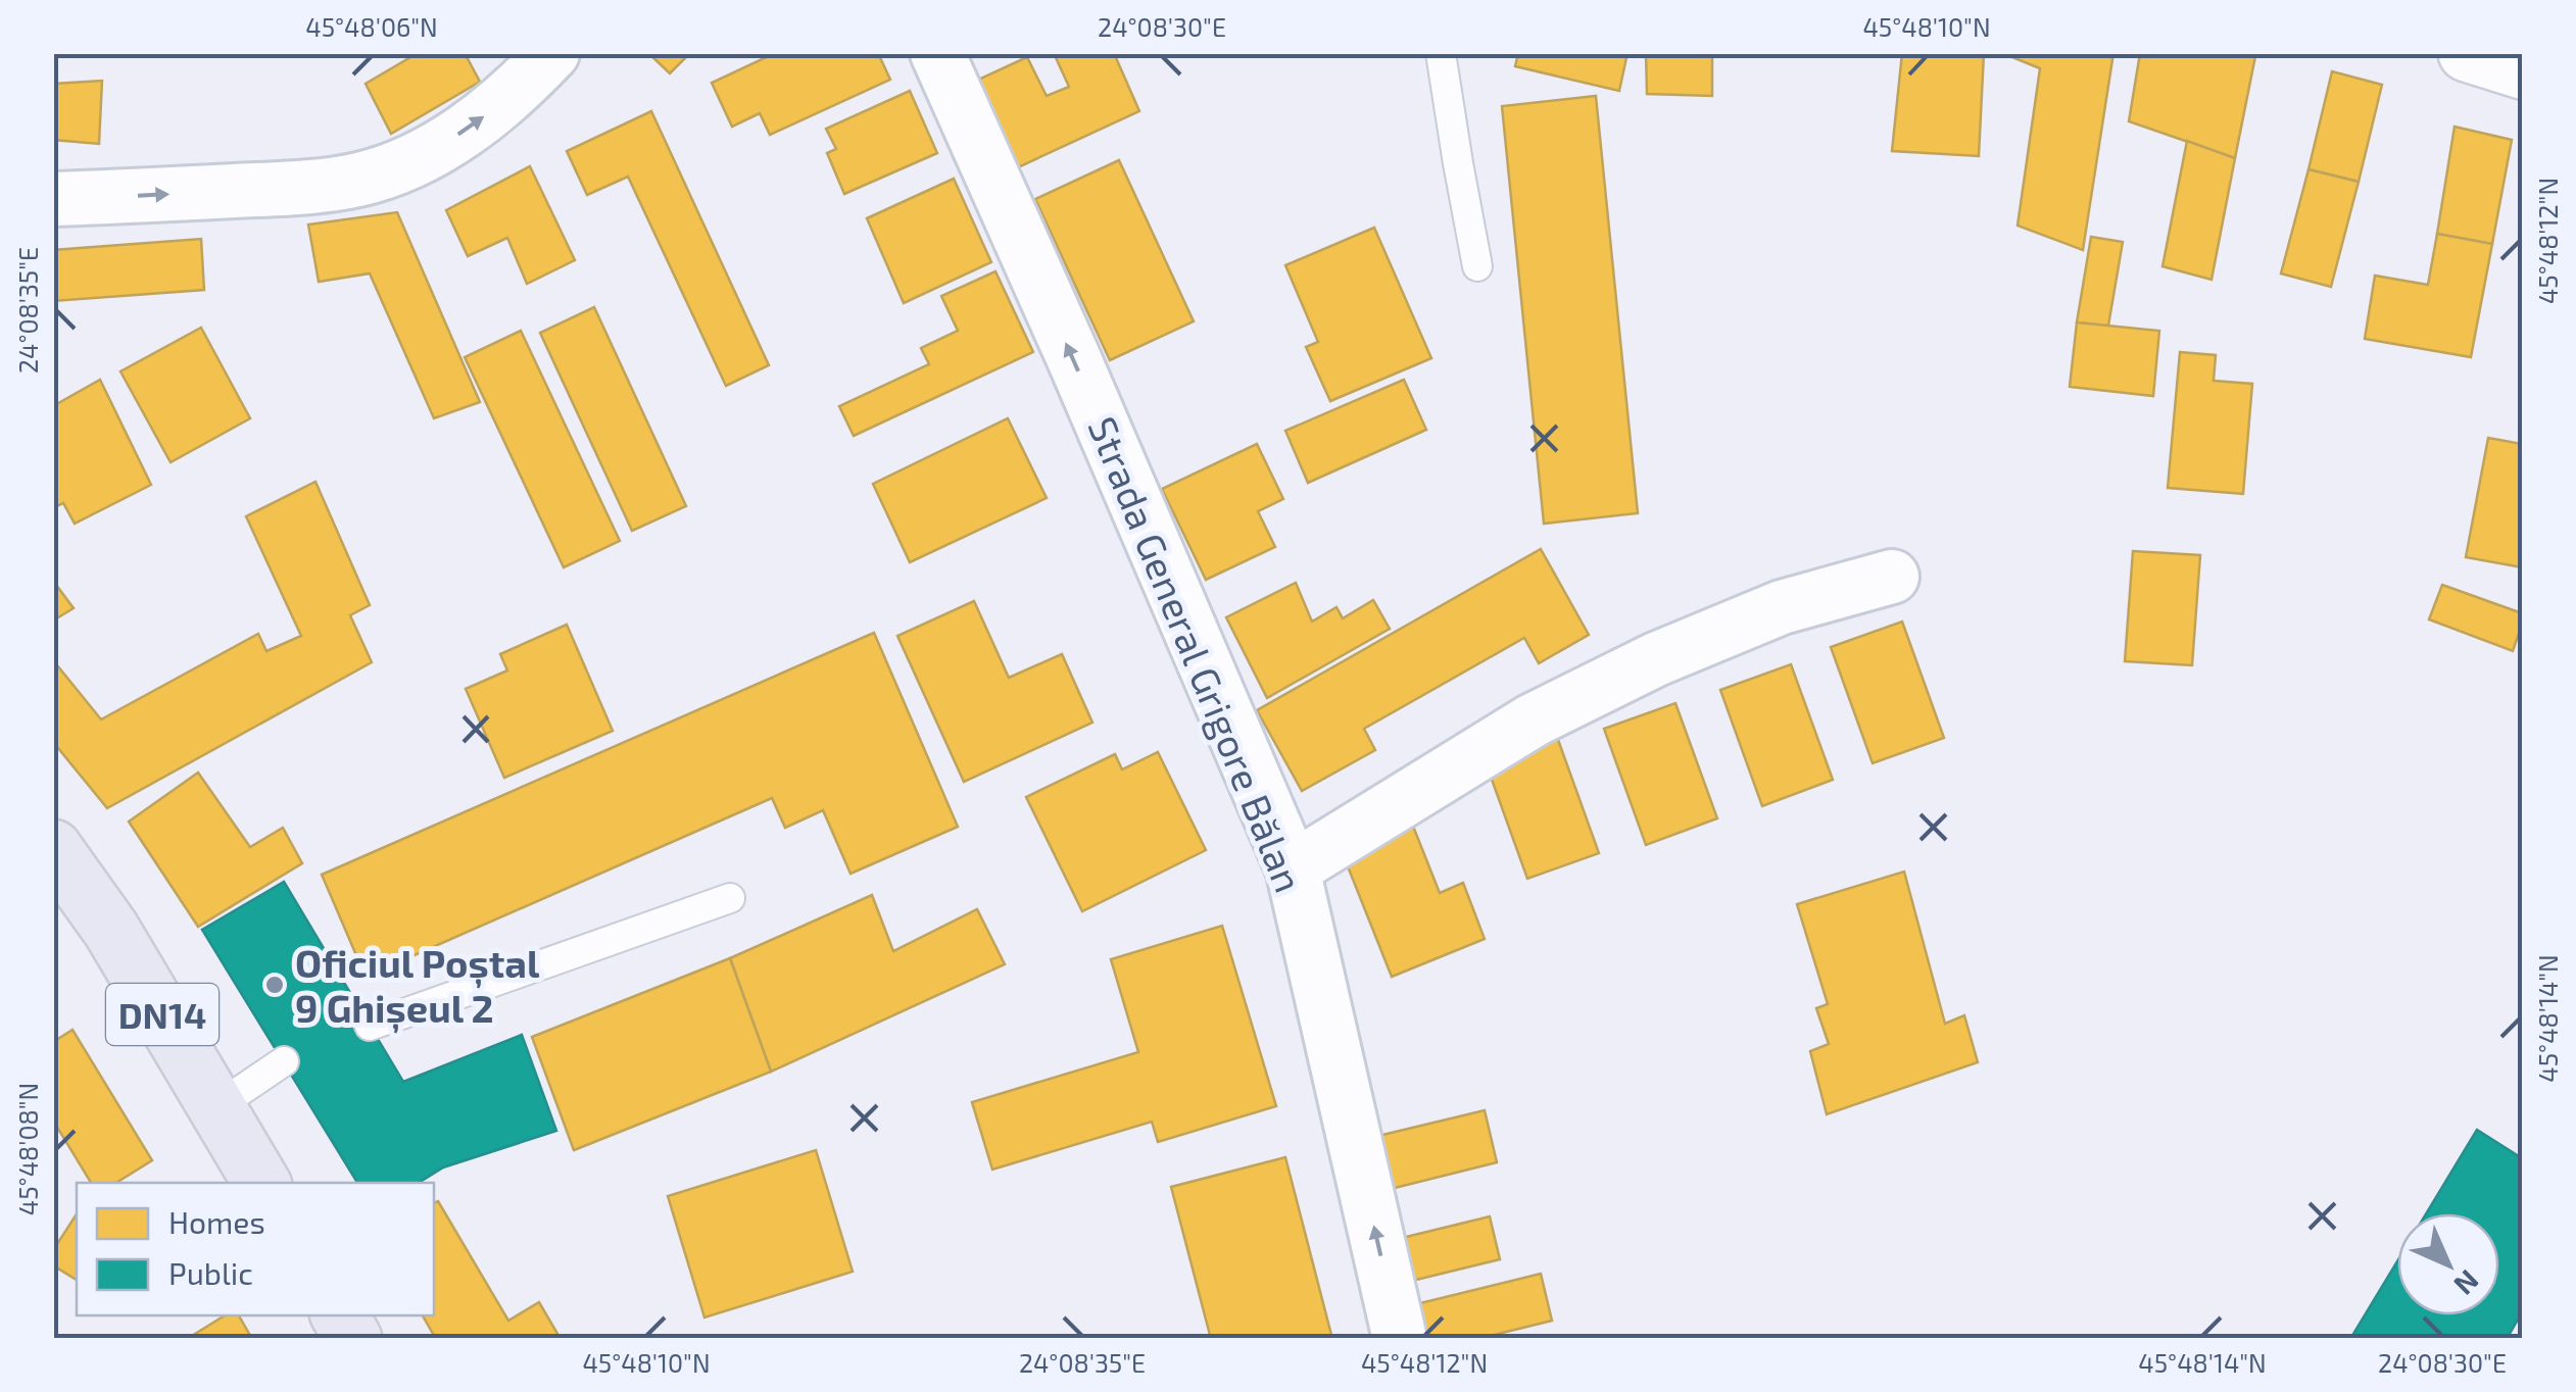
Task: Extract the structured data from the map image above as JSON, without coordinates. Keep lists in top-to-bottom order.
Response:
{
  "streets": {
    "main road": ["DN14"],
    "street": ["Strada General Grigore Bălan"]
  },
  "one_way": ["Strada General Grigore Bălan"],
  "places": ["Oficiul Poștal 9 Ghișeul 2"],
  "legend": ["Homes", "Public"],
  "north": "bottom right",
  "coordinates": [
    "45°48'06\"N",
    "24°08'30\"E",
    "45°48'10\"N",
    "45°48'12\"N",
    "24°08'35\"E",
    "45°48'14\"N",
    "45°48'08\"N"
  ]
}
